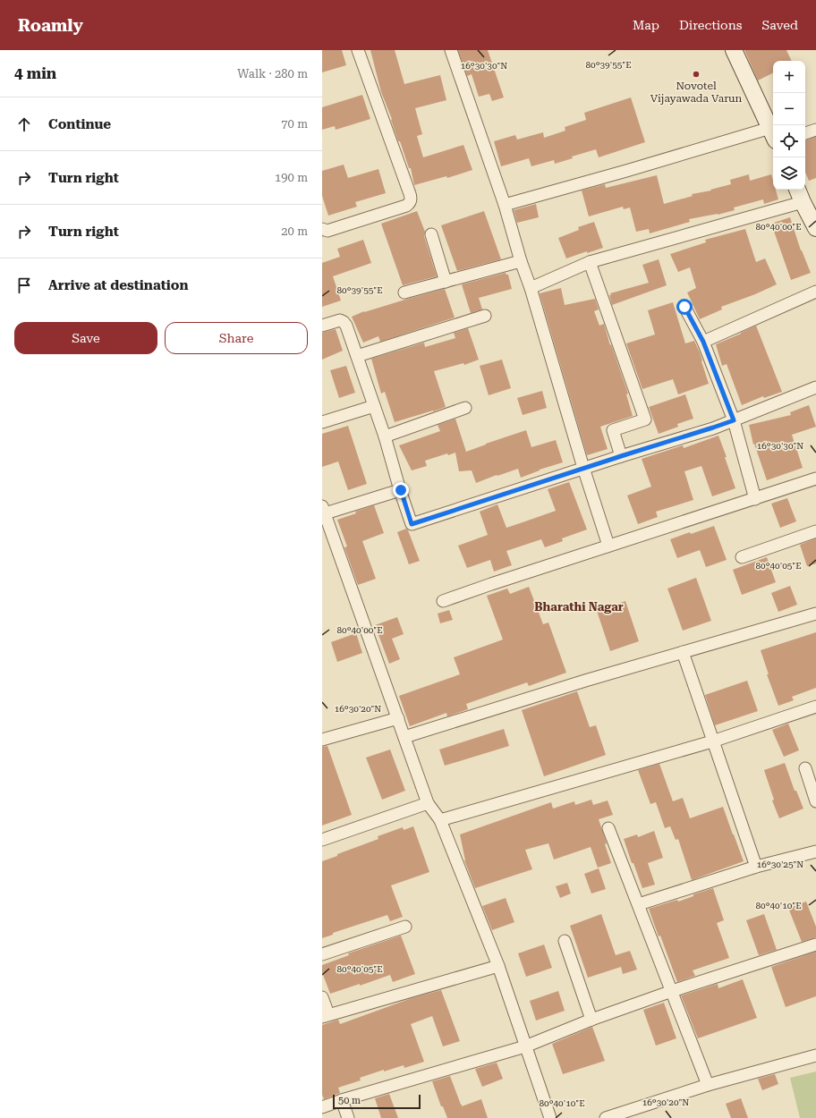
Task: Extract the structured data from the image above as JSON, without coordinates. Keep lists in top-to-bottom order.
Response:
{
  "districts": ["Bharathi Nagar"],
  "places": ["Novotel Vijayawada Varun"],
  "scale_bar": "50 m",
  "page": {
    "header": "Roamly",
    "nav": ["Map", "Directions", "Saved"],
    "heading": ["4 min", "Walk · 280 m"],
    "map_buttons": ["+", "−"],
    "list": [
      ["Continue", "70 m"],
      ["Turn right", "190 m"],
      ["Turn right", "20 m"],
      "Arrive at destination"
    ],
    "buttons": ["Save", "Share"],
    "scale": "50 m"
  },
  "coordinates": [
    "80°39'55\"E",
    "16°30'30\"N",
    "80°40'00\"E",
    "80°40'05\"E",
    "16°30'20\"N",
    "16°30'25\"N",
    "80°40'10\"E"
  ]
}
